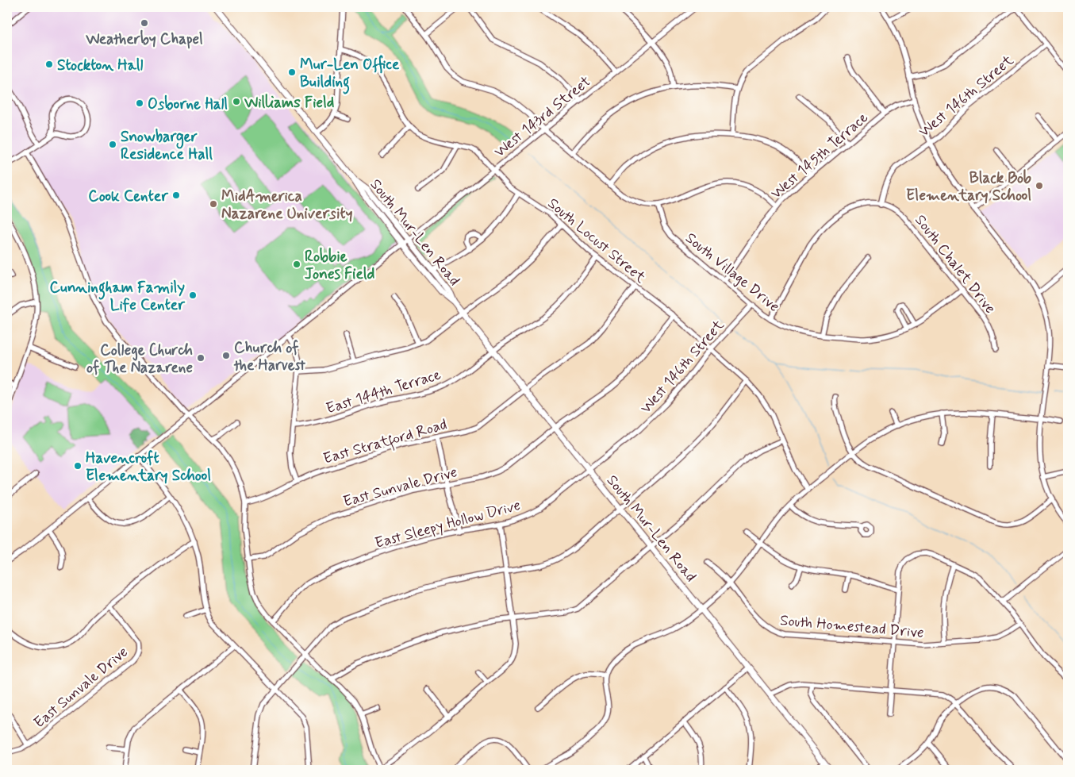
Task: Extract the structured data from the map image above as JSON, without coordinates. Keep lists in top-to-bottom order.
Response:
{
  "streets": {
    "main road": ["South Mur-Len Road"],
    "street": [
      "West 146th Street",
      "West 143rd Street",
      "West 145th Terrace",
      "South Locust Street",
      "South Chalet Drive",
      "South Village Drive",
      "East 144th Terrace",
      "East Stratford Road",
      "East Sunvale Drive",
      "East Sleepy Hollow Drive",
      "South Homestead Drive"
    ]
  },
  "crossings": [
    ["West 146th Street", "South Mur-Len Road"],
    ["West 146th Street", "South Locust Street"],
    ["West 146th Street", "South Chalet Drive"],
    ["West 146th Street", "South Village Drive"],
    ["West 146th Street", "East Sleepy Hollow Drive"],
    ["West 143rd Street", "South Mur-Len Road"],
    ["West 143rd Street", "South Locust Street"],
    ["West 145th Terrace", "South Village Drive"],
    ["South Mur-Len Road", "East 144th Terrace"],
    ["South Mur-Len Road", "East Stratford Road"],
    ["South Mur-Len Road", "East Sunvale Drive"],
    ["South Mur-Len Road", "East Sleepy Hollow Drive"],
    ["South Locust Street", "East 144th Terrace"],
    ["South Locust Street", "East Stratford Road"],
    ["South Chalet Drive", "South Village Drive"]
  ],
  "places": [
    "Weatherby Chapel",
    "Stockton Hall",
    "Mur-Len Office Building",
    "Williams Field",
    "Osborne Hall",
    "Snowbarger Residence Hall",
    "Black Bob Elementary School",
    "Cook Center",
    "MidAmerica Nazarene University",
    "Robbie Jones Field",
    "Cunningham Family Life Center",
    "Church of the Harvest",
    "College Church of The Nazarene",
    "Havencroft Elementary School"
  ]
}
